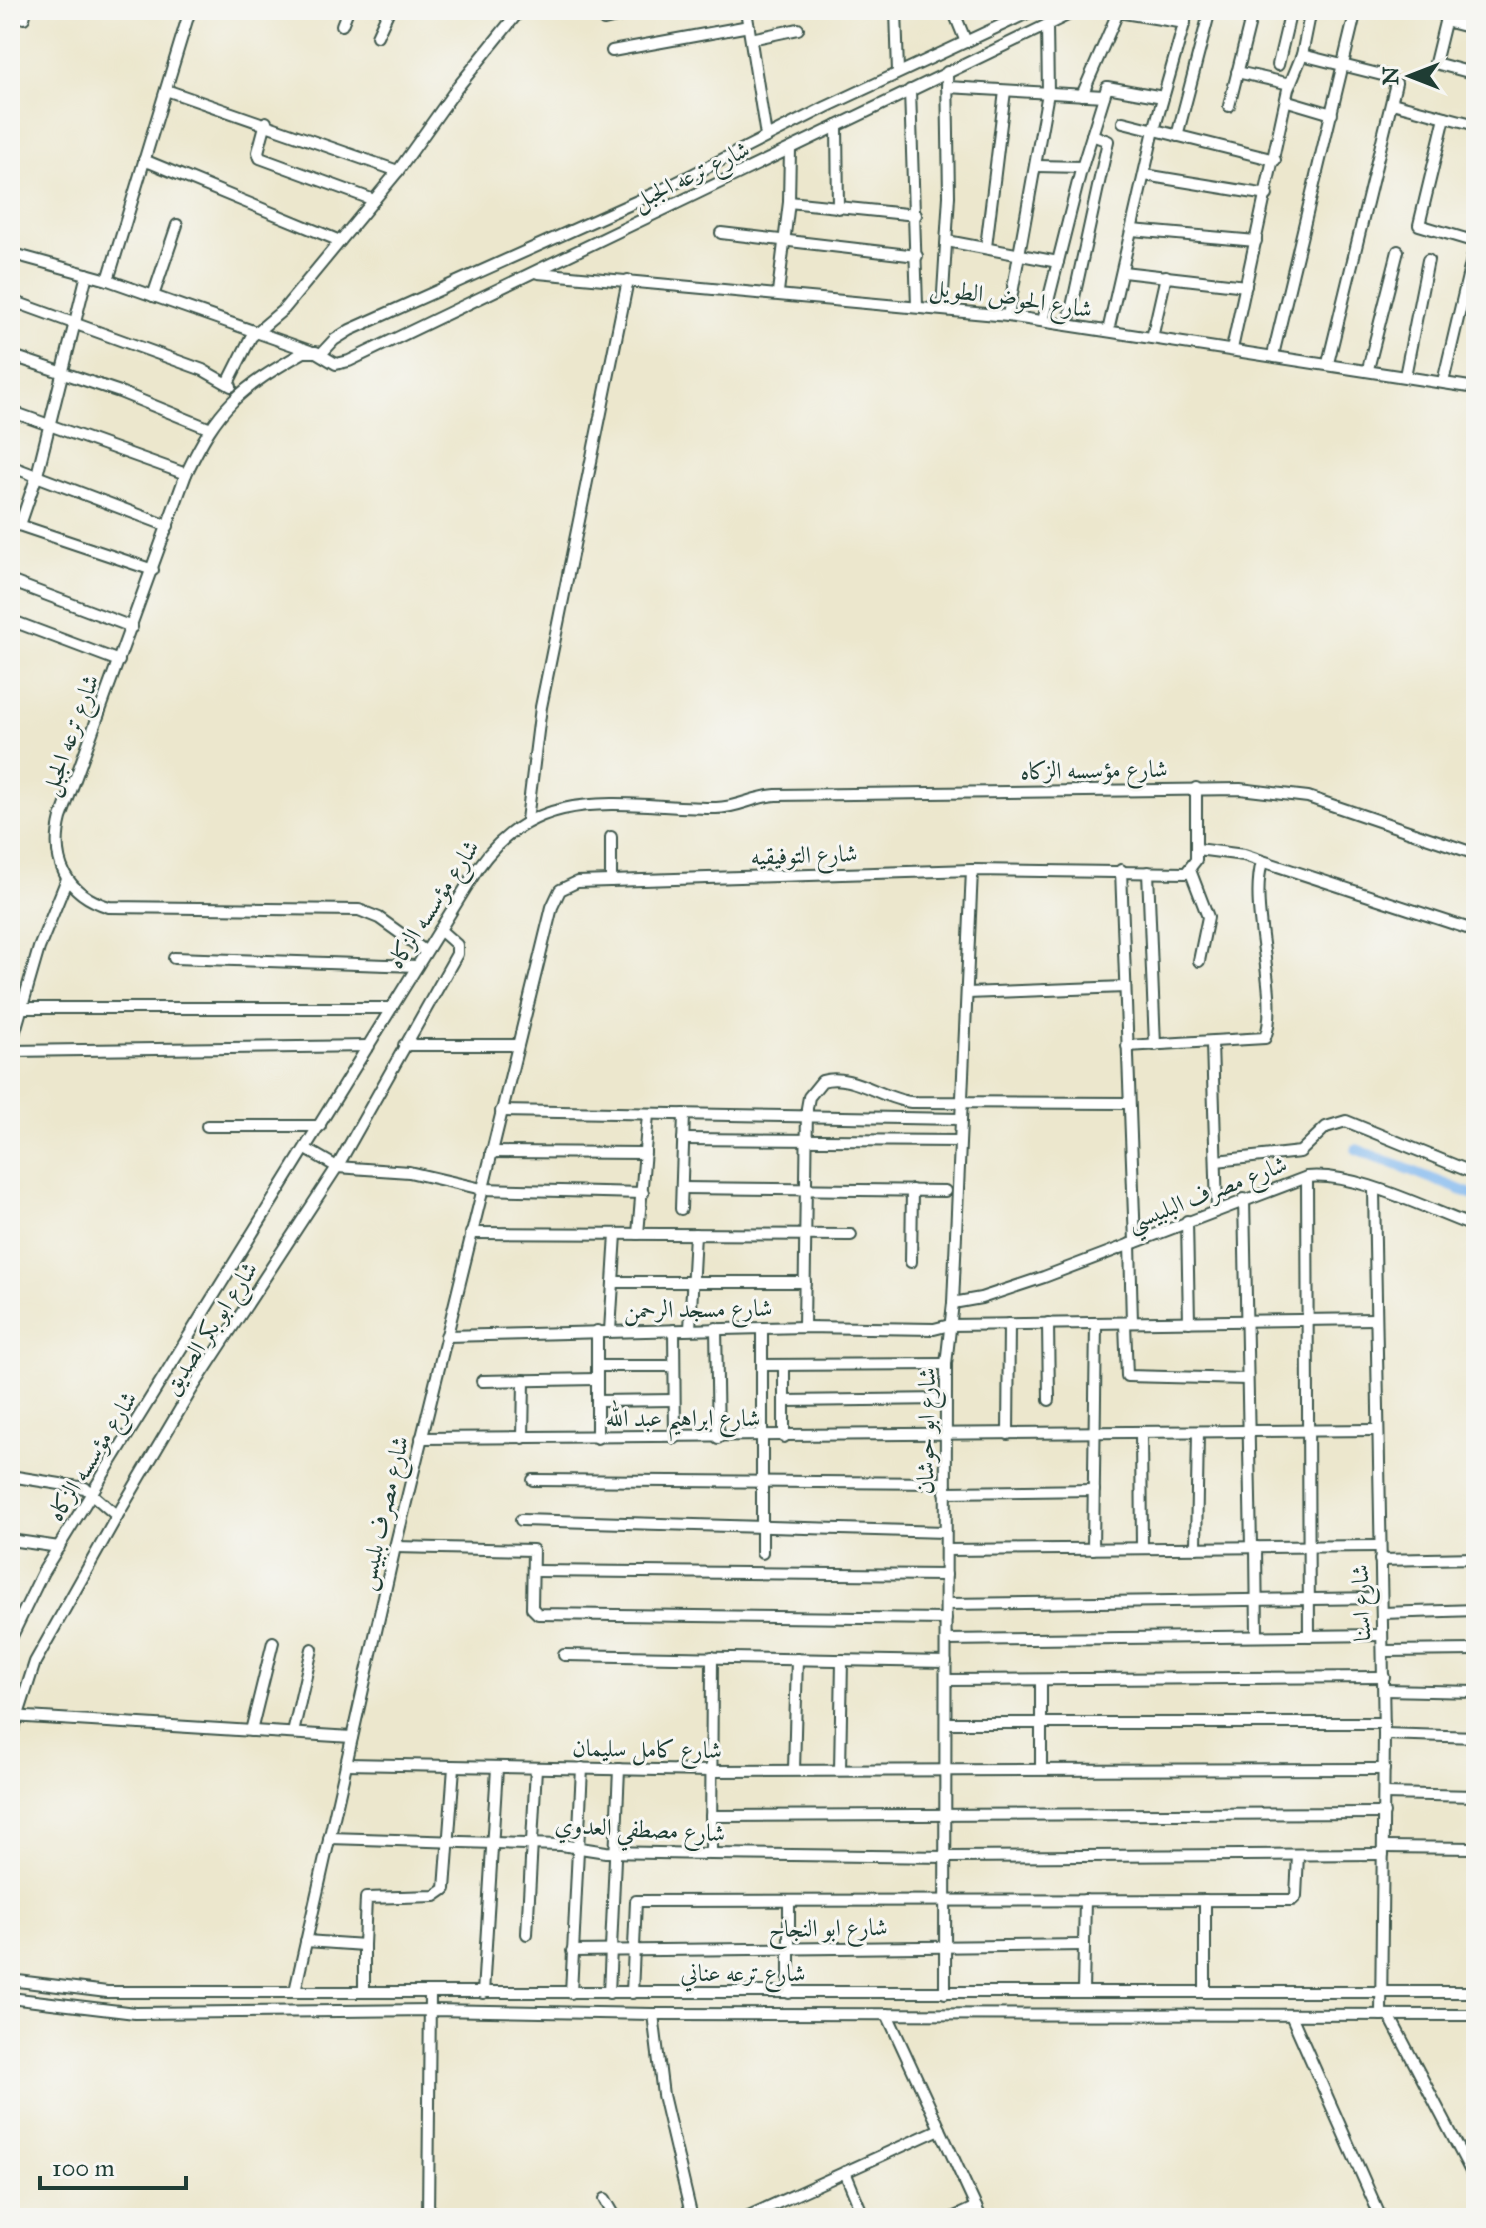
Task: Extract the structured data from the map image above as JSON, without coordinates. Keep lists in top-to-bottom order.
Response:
{
  "streets": {
    "street": [
      "شارع ترعه الجبل",
      "شارع الحوض الطويل",
      "شارع مؤسسه الزكاه",
      "شارع التوفيقيه",
      "شارع مصرف البلبيسي",
      "شارع مسجد الرحمن",
      "شارع ابو بكر الصديق",
      "شارع ابراهيم عبد الله",
      "شارع ابو حوشان",
      "شارع مصرف بلبيس",
      "شارع اسنا",
      "شارع كامل سليمان",
      "شارع مصطفي العدوي",
      "شارع ابو النجاح",
      "شارع ترعه عناني"
    ]
  },
  "crossings": [
    ["شارع ترعه الجبل", "شارع الحوض الطويل"],
    ["شارع مؤسسه الزكاه", "شارع ابو بكر الصديق"],
    ["شارع التوفيقيه", "شارع ابو حوشان"],
    ["شارع التوفيقيه", "شارع مصرف بلبيس"],
    ["شارع مصرف البلبيسي", "شارع ابو حوشان"],
    ["شارع مصرف البلبيسي", "شارع اسنا"],
    ["شارع مسجد الرحمن", "شارع ابو حوشان"],
    ["شارع مسجد الرحمن", "شارع مصرف بلبيس"],
    ["شارع مسجد الرحمن", "شارع اسنا"],
    ["شارع ابراهيم عبد الله", "شارع ابو حوشان"],
    ["شارع ابراهيم عبد الله", "شارع مصرف بلبيس"],
    ["شارع ابراهيم عبد الله", "شارع اسنا"],
    ["شارع ابو حوشان", "شارع كامل سليمان"],
    ["شارع ابو حوشان", "شارع مصطفي العدوي"],
    ["شارع ابو حوشان", "شارع ابو النجاح"],
    ["شارع ابو حوشان", "شارع ترعه عناني"],
    ["شارع مصرف بلبيس", "شارع كامل سليمان"],
    ["شارع مصرف بلبيس", "شارع مصطفي العدوي"],
    ["شارع مصرف بلبيس", "شارع ترعه عناني"],
    ["شارع اسنا", "شارع كامل سليمان"],
    ["شارع اسنا", "شارع مصطفي العدوي"],
    ["شارع اسنا", "شارع ترعه عناني"]
  ],
  "scale_bar": "100 m",
  "north": "left"
}
